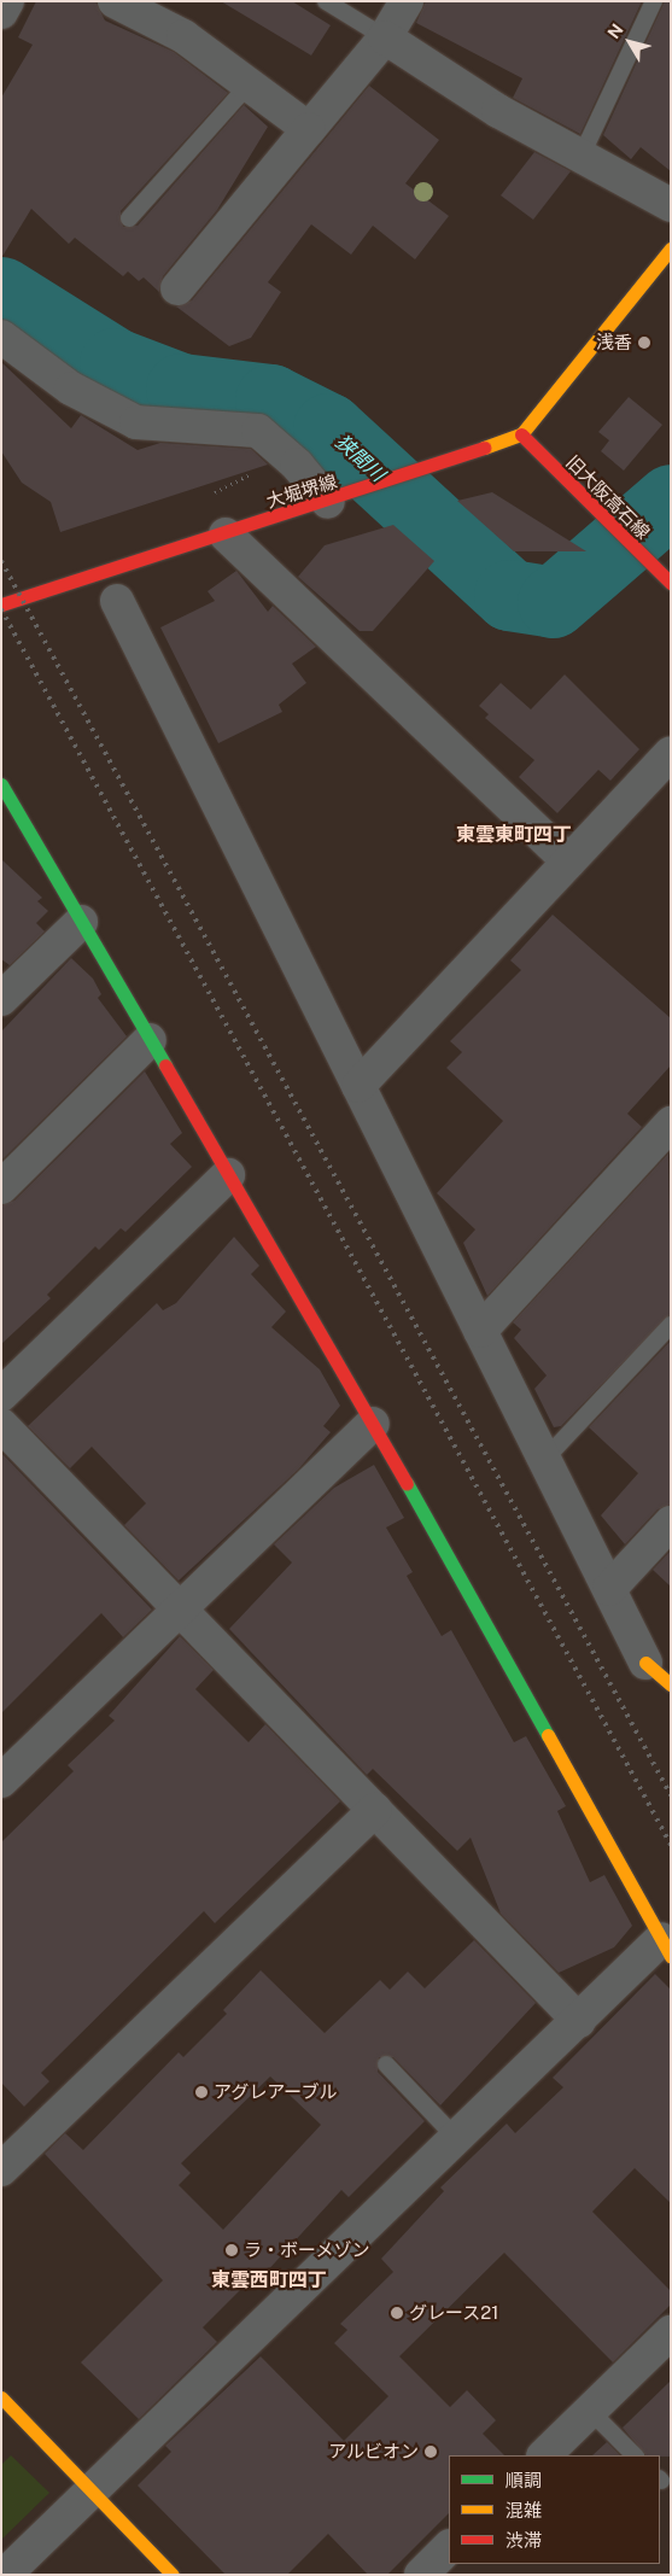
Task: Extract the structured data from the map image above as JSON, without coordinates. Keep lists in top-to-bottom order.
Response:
{
  "streets": {
    "street": ["大堀堺線", "旧大阪高石線"]
  },
  "crossings": [
    ["大堀堺線", "旧大阪高石線"]
  ],
  "districts": ["東雲東町四丁", "東雲西町四丁"],
  "water": ["狭間川"],
  "places": [
    "浅香",
    "アグレアーブル",
    "ラ・ボーメゾン",
    "グレース21",
    "アルビオン"
  ],
  "legend": ["順調", "混雑", "渋滞"],
  "north": "top left"
}
